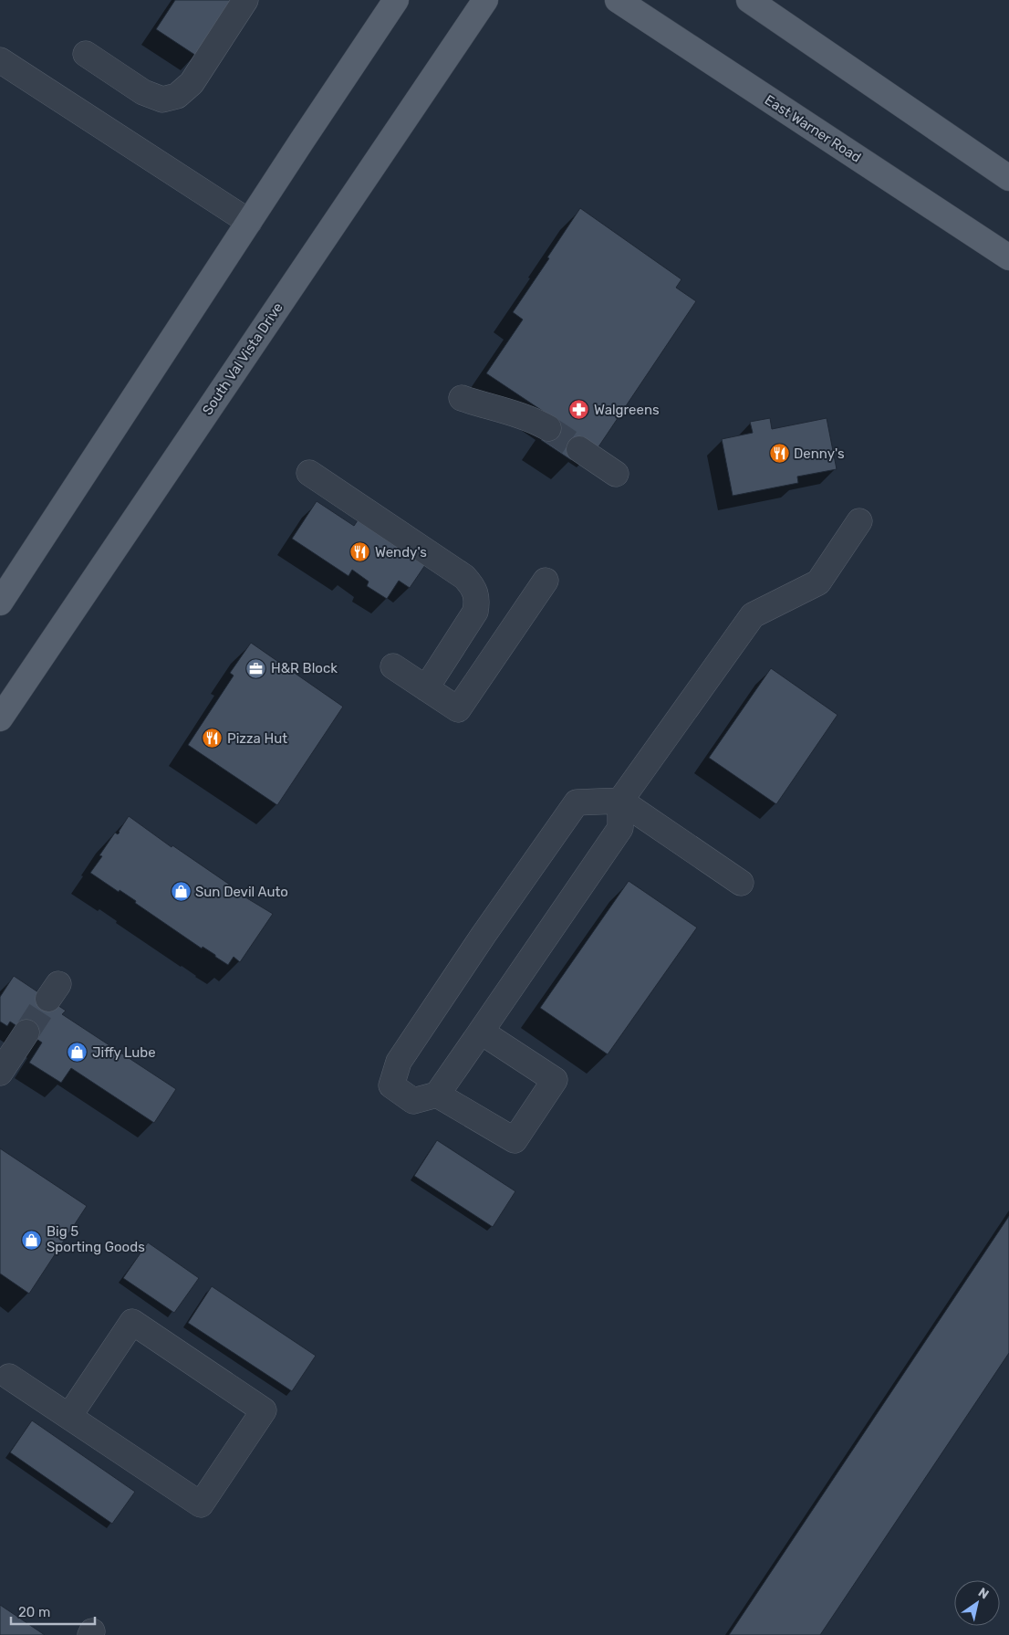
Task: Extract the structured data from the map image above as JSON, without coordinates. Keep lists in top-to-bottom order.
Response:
{
  "streets": {
    "main road": ["East Warner Road", "South Val Vista Drive"]
  },
  "places": {
    "pharmacy": ["Walgreens"],
    "restaurant": ["Denny's", "Wendy's", "Pizza Hut"],
    "office": ["H&R Block"],
    "shop": ["Sun Devil Auto", "Jiffy Lube", "Big 5 Sporting Goods"]
  },
  "scale_bar": "20 m",
  "north": "top right"
}
